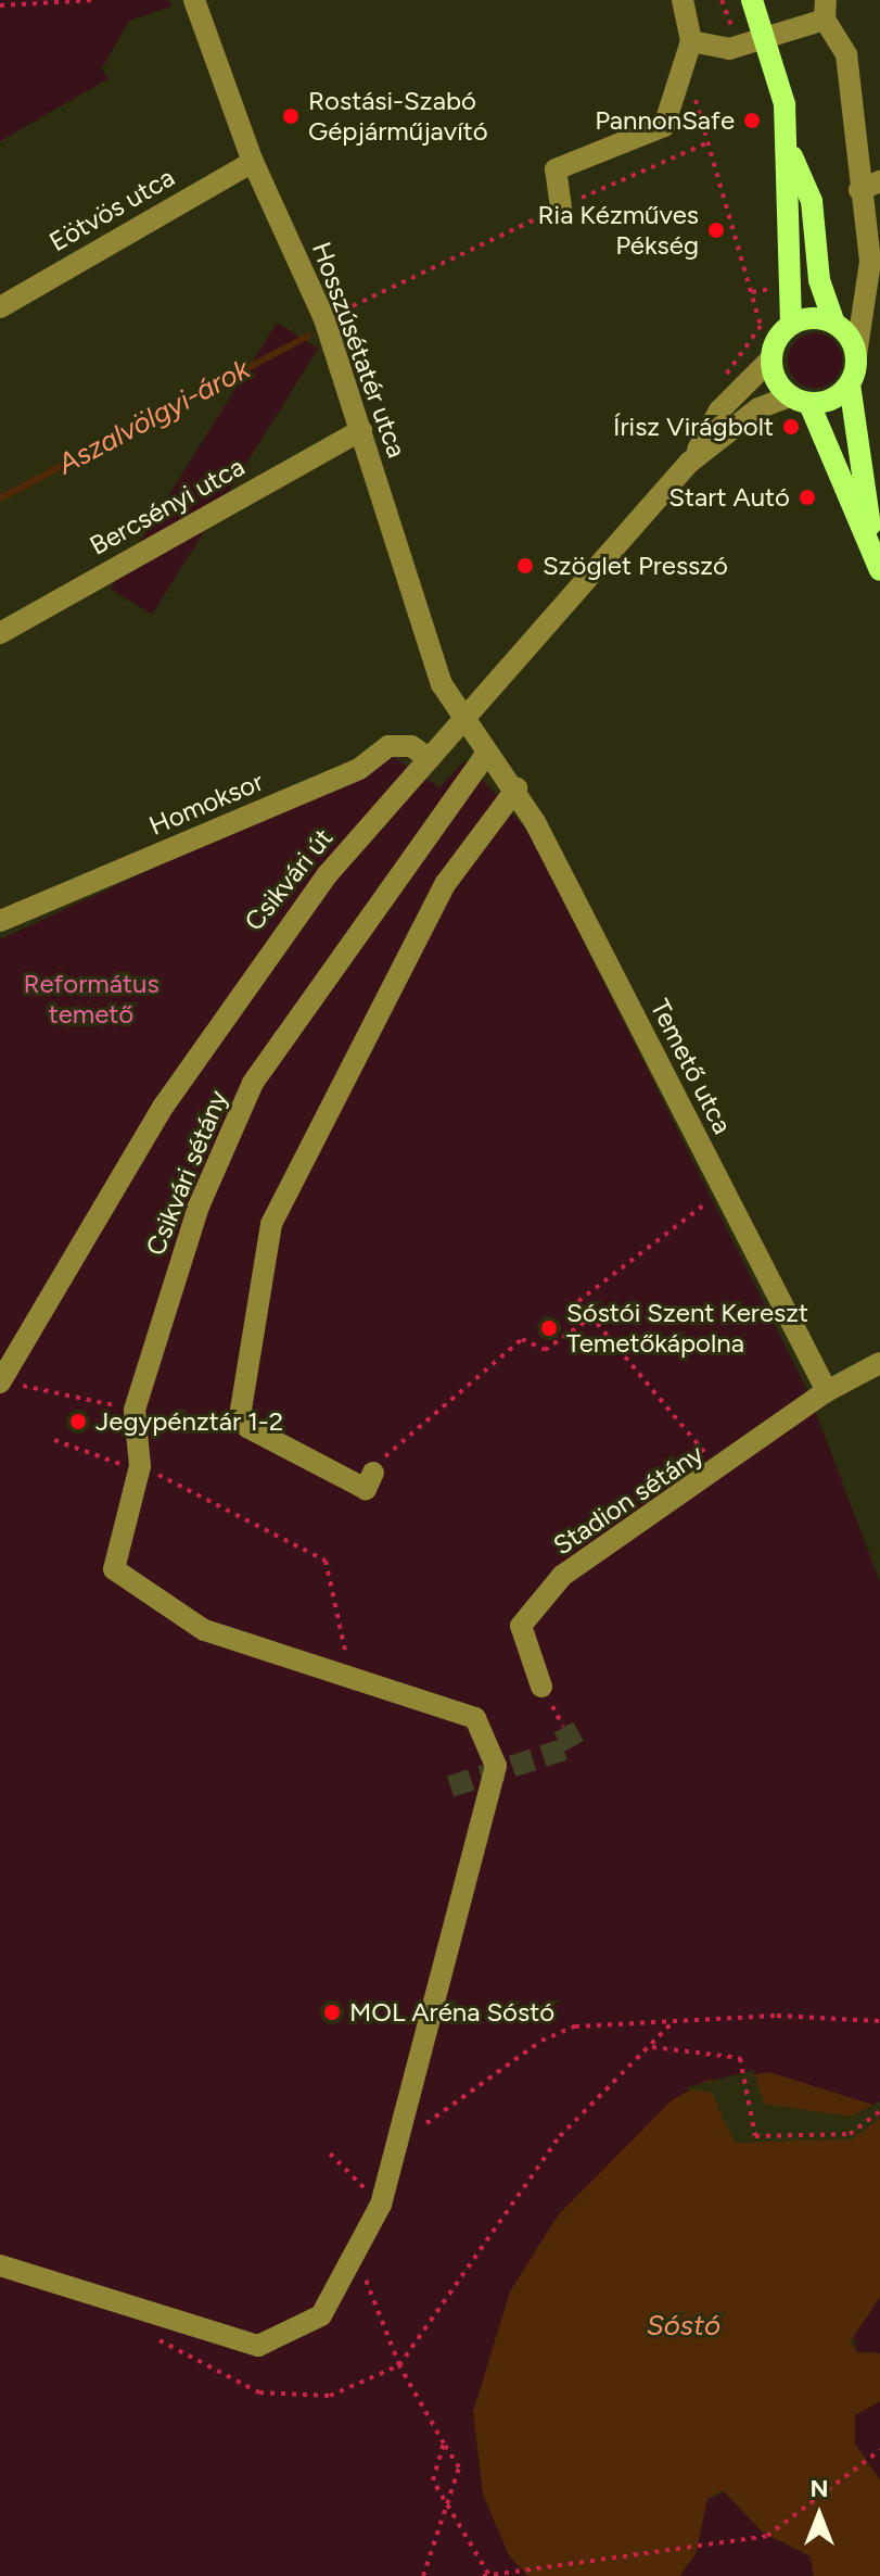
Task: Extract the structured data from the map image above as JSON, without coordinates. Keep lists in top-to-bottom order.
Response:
{
  "streets": {
    "street": [
      "Eötvös utca",
      "Hosszúsétatér utca",
      "Bercsényi utca",
      "Homoksor",
      "Csikvári út",
      "Temető utca",
      "Csikvári sétány",
      "Stadion sétány"
    ]
  },
  "crossings": [
    ["Eötvös utca", "Hosszúsétatér utca"],
    ["Hosszúsétatér utca", "Bercsényi utca"],
    ["Hosszúsétatér utca", "Csikvári út"],
    ["Hosszúsétatér utca", "Temető utca"],
    ["Homoksor", "Csikvári út"],
    ["Csikvári út", "Temető utca"],
    ["Temető utca", "Csikvári sétány"],
    ["Temető utca", "Stadion sétány"]
  ],
  "water": ["Aszalvölgyi-árok", "Sóstó"],
  "parks": ["Református temető"],
  "places": [
    "Rostási-Szabó Gépjárműjavító",
    "PannonSafe",
    "Ria Kézműves Pékség",
    "Írisz Virágbolt",
    "Start Autó",
    "Szöglet Presszó",
    "Sóstói Szent Kereszt Temetőkápolna",
    "Jegypénztár 1-2",
    "MOL Aréna Sóstó"
  ],
  "north": "top"
}
